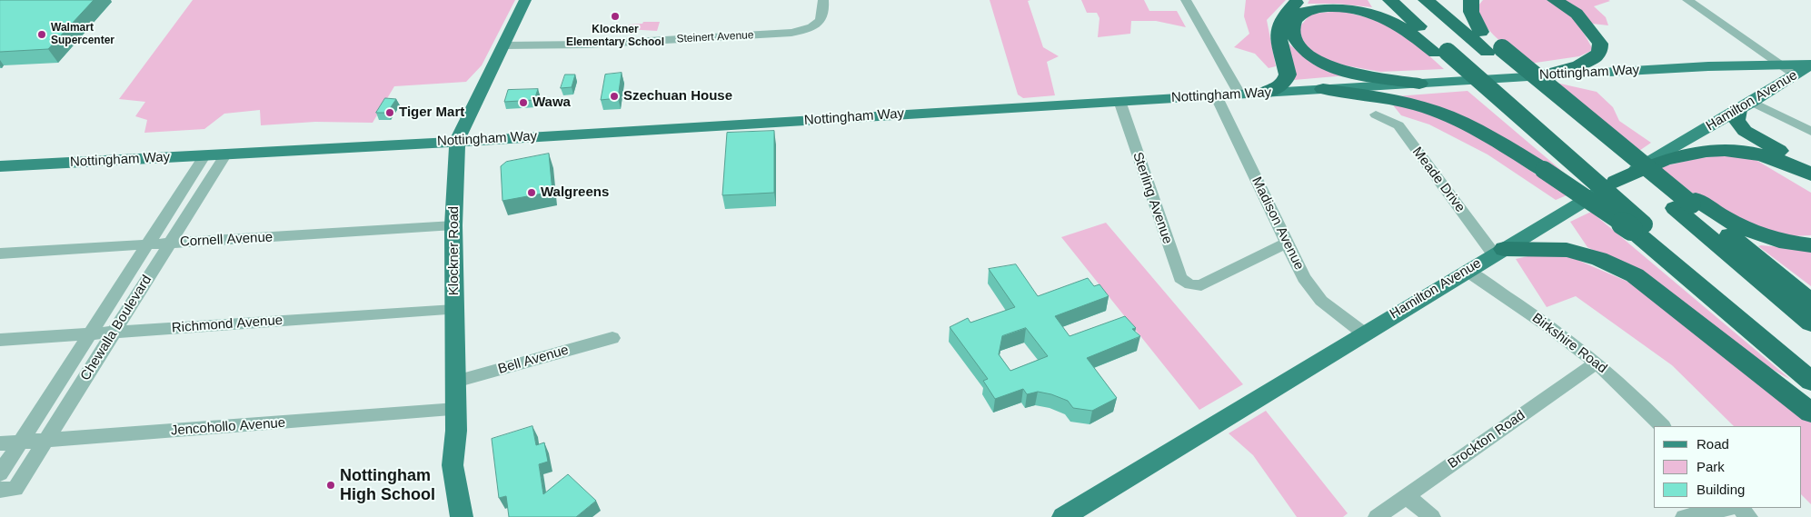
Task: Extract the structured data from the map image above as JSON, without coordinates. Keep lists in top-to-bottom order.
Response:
{
  "streets": {
    "main road": ["Nottingham Way", "Hamilton Avenue", "Klockner Road"],
    "street": [
      "Steinert Avenue",
      "Meade Drive",
      "Sterling Avenue",
      "Madison Avenue",
      "Cornell Avenue",
      "Richmond Avenue",
      "Chewalla Boulevard",
      "Birkshire Road",
      "Bell Avenue",
      "Jencohollo Avenue",
      "Brockton Road"
    ]
  },
  "crossings": [
    ["Steinert Avenue", "Klockner Road"],
    ["Nottingham Way", "Hamilton Avenue"],
    ["Nottingham Way", "Sterling Avenue"],
    ["Nottingham Way", "Madison Avenue"],
    ["Nottingham Way", "Klockner Road"],
    ["Nottingham Way", "Chewalla Boulevard"],
    ["Hamilton Avenue", "Meade Drive"],
    ["Hamilton Avenue", "Madison Avenue"],
    ["Hamilton Avenue", "Birkshire Road"],
    ["Sterling Avenue", "Madison Avenue"],
    ["Cornell Avenue", "Klockner Road"],
    ["Cornell Avenue", "Chewalla Boulevard"],
    ["Klockner Road", "Richmond Avenue"],
    ["Klockner Road", "Bell Avenue"],
    ["Klockner Road", "Jencohollo Avenue"],
    ["Richmond Avenue", "Chewalla Boulevard"],
    ["Chewalla Boulevard", "Jencohollo Avenue"],
    ["Birkshire Road", "Brockton Road"]
  ],
  "places": [
    "Klockner Elementary School",
    "Walmart Supercenter",
    "Szechuan House",
    "Wawa",
    "Tiger Mart",
    "Walgreens",
    "Nottingham High School"
  ],
  "legend": ["Road", "Park", "Building"]
}
